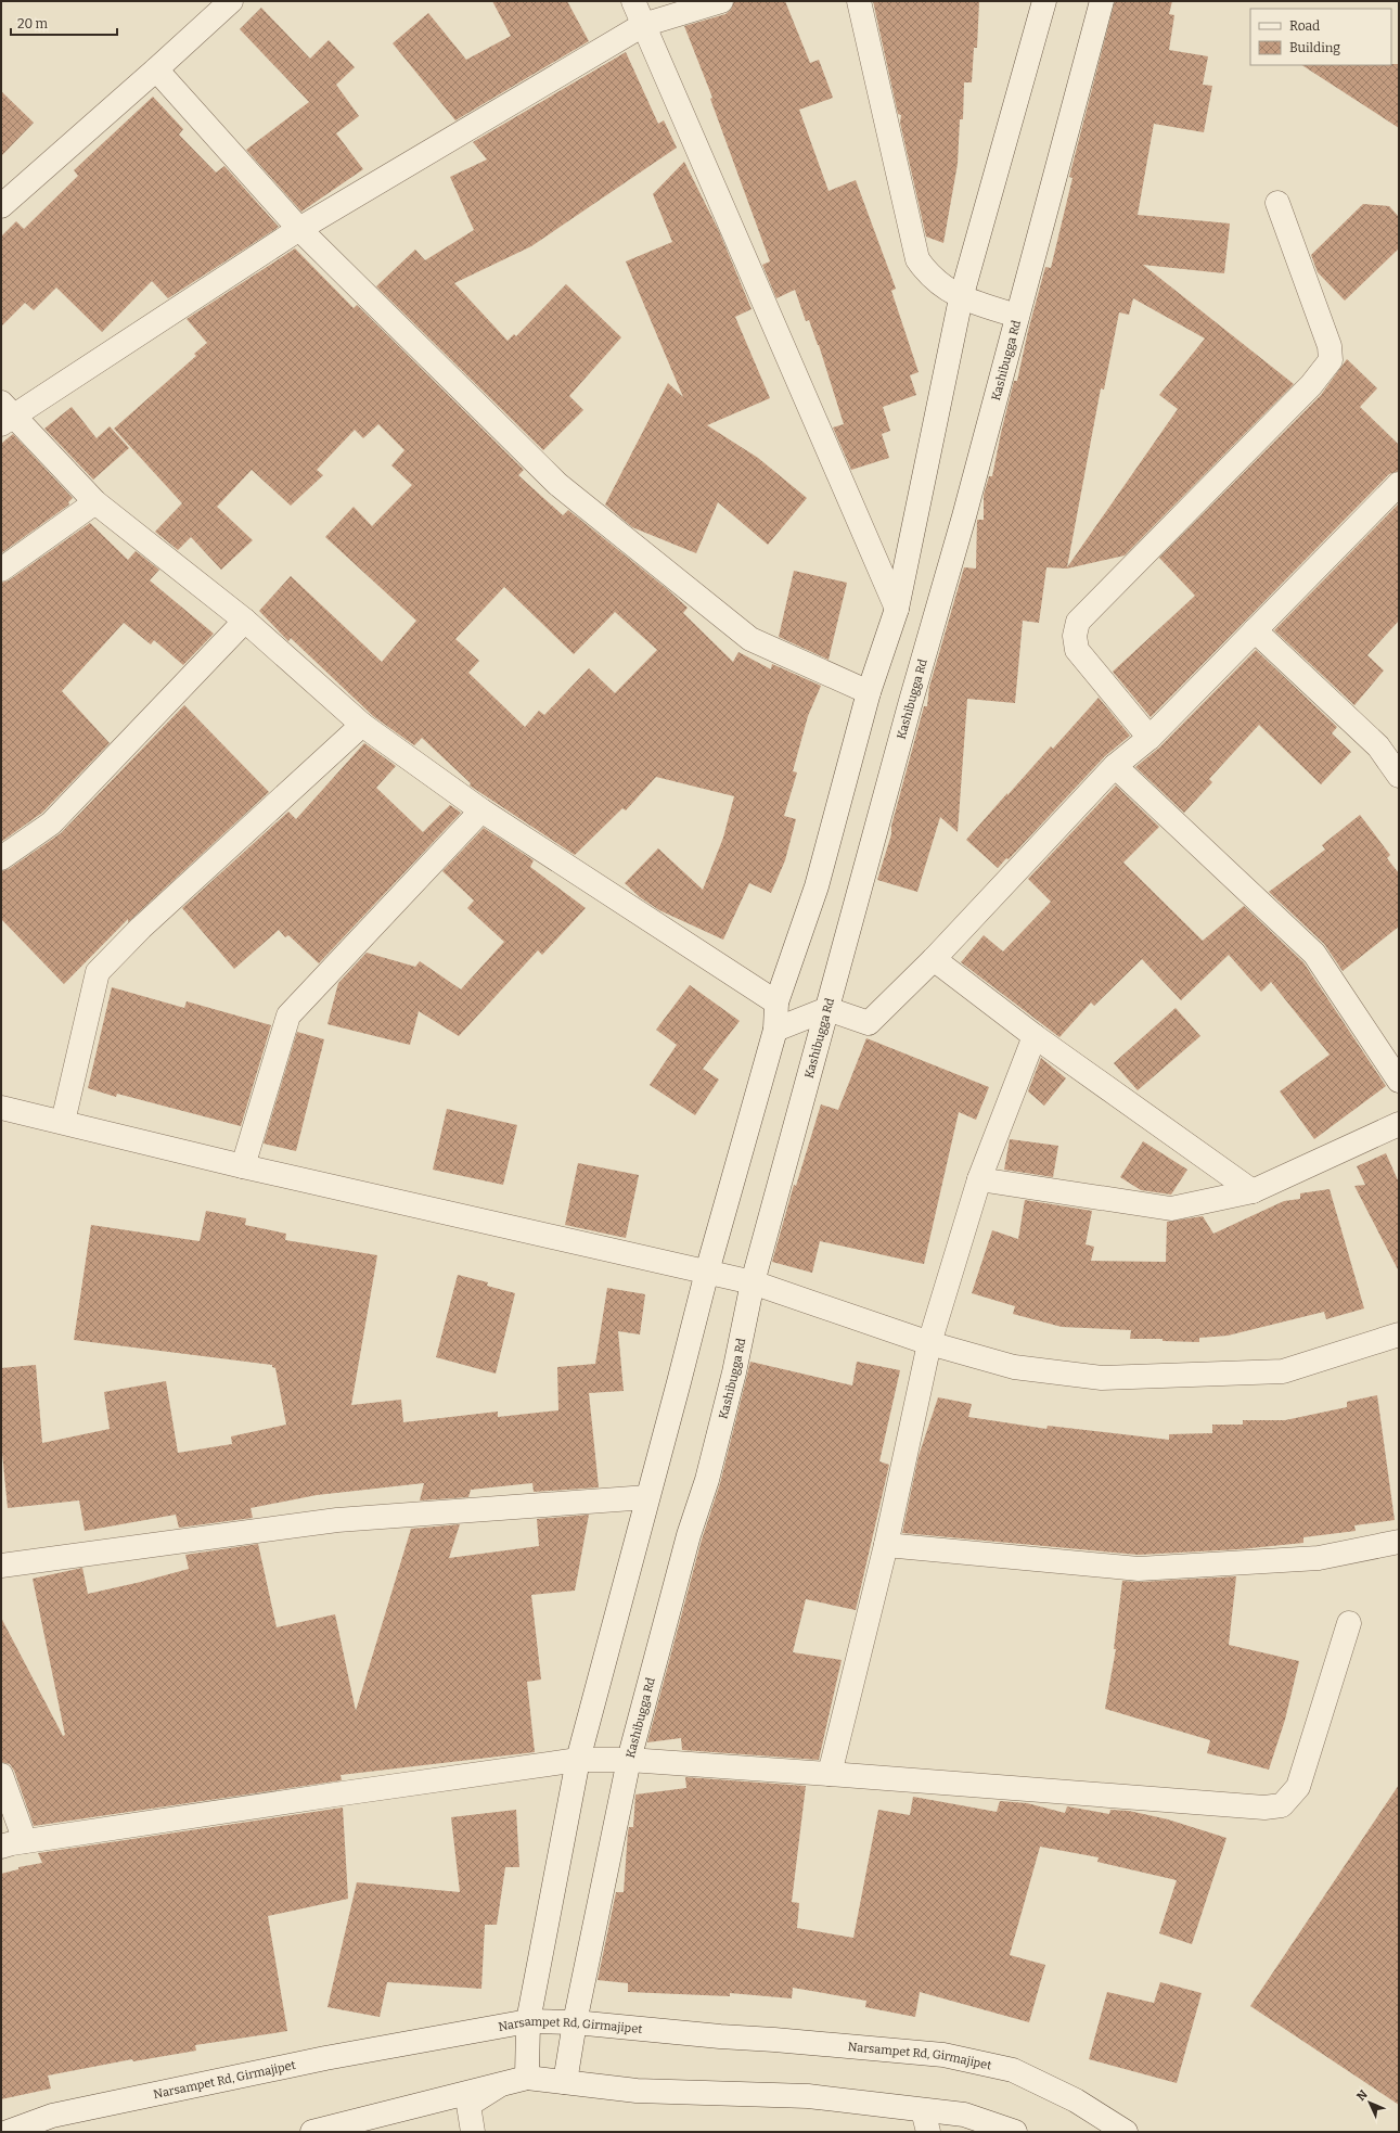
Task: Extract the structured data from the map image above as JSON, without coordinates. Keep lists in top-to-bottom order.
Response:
{
  "streets": {
    "street": ["Kashibugga Rd", "Narsampet Rd, Girmajipet"]
  },
  "crossings": [
    ["Kashibugga Rd", "Narsampet Rd, Girmajipet"]
  ],
  "legend": ["Road", "Building"],
  "scale_bar": "20 m",
  "north": "top left"
}
